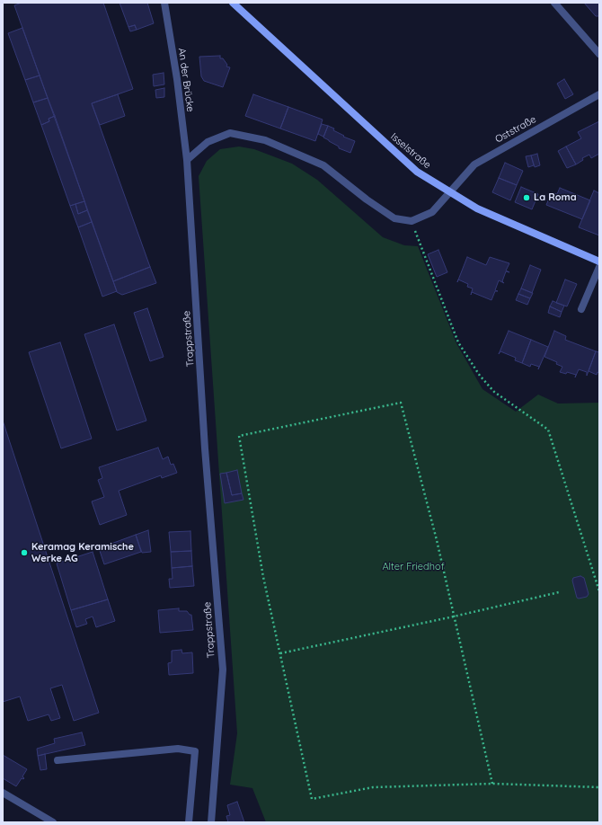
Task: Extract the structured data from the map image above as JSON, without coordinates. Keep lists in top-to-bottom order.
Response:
{
  "streets": {
    "main road": ["Isselstraße"],
    "street": ["An der Brücke", "Oststraße", "Trappstraße"]
  },
  "crossings": [
    ["An der Brücke", "Trappstraße"],
    ["Oststraße", "Isselstraße"]
  ],
  "parks": ["Alter Friedhof"],
  "places": ["La Roma", "Keramag Keramische Werke AG"]
}
